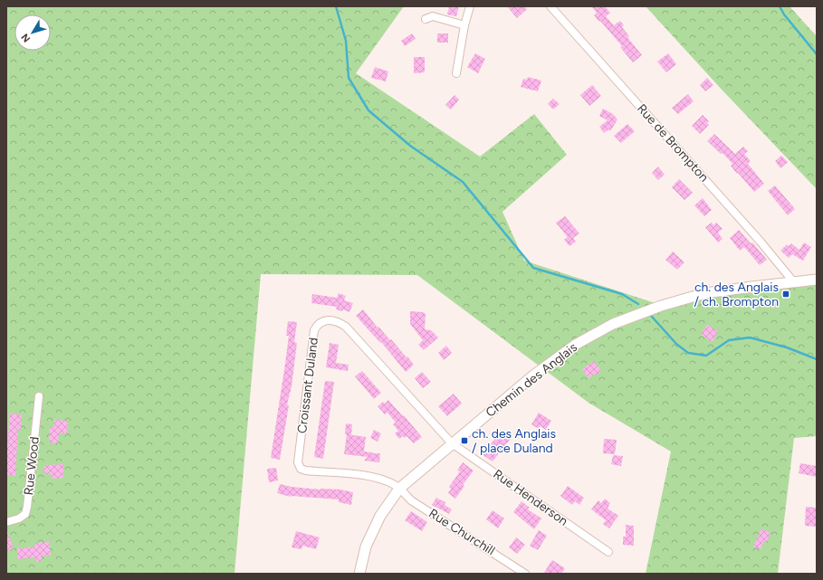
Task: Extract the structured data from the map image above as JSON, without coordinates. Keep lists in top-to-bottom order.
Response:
{
  "streets": {
    "street": [
      "Rue de Brompton",
      "Chemin des Anglais",
      "Croissant Duland",
      "Rue Wood",
      "Rue Henderson",
      "Rue Churchill"
    ]
  },
  "crossings": [
    ["Rue de Brompton", "Chemin des Anglais"],
    ["Chemin des Anglais", "Croissant Duland"],
    ["Chemin des Anglais", "Rue Henderson"],
    ["Chemin des Anglais", "Rue Churchill"],
    ["Croissant Duland", "Rue Henderson"],
    ["Croissant Duland", "Rue Churchill"]
  ],
  "places": {
    "transit": ["ch. des Anglais / ch. Brompton", "ch. des Anglais / place Duland"]
  },
  "north": "bottom left"
}
